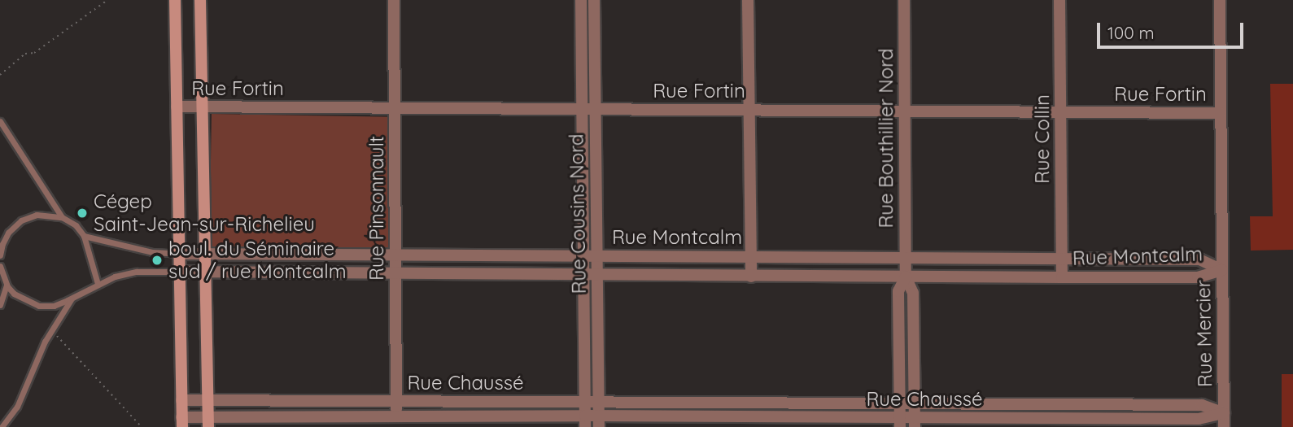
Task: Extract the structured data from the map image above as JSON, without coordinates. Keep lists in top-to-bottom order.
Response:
{
  "streets": {
    "street": [
      "Rue Fortin",
      "Rue Bouthillier Nord",
      "Rue Collin",
      "Rue Pinsonnault",
      "Rue Cousins Nord",
      "Rue Montcalm",
      "Rue Mercier",
      "Rue Chaussé"
    ]
  },
  "crossings": [
    ["Rue Fortin", "Rue Bouthillier Nord"],
    ["Rue Fortin", "Rue Collin"],
    ["Rue Fortin", "Rue Pinsonnault"],
    ["Rue Fortin", "Rue Cousins Nord"],
    ["Rue Fortin", "Rue Mercier"],
    ["Rue Bouthillier Nord", "Rue Montcalm"],
    ["Rue Bouthillier Nord", "Rue Chaussé"],
    ["Rue Collin", "Rue Montcalm"],
    ["Rue Pinsonnault", "Rue Montcalm"],
    ["Rue Pinsonnault", "Rue Chaussé"],
    ["Rue Cousins Nord", "Rue Montcalm"],
    ["Rue Cousins Nord", "Rue Chaussé"],
    ["Rue Montcalm", "Rue Mercier"],
    ["Rue Mercier", "Rue Chaussé"]
  ],
  "places": ["Cégep Saint-Jean-sur-Richelieu", "boul. du Séminaire sud / rue Montcalm"],
  "scale_bar": "100 m"
}
